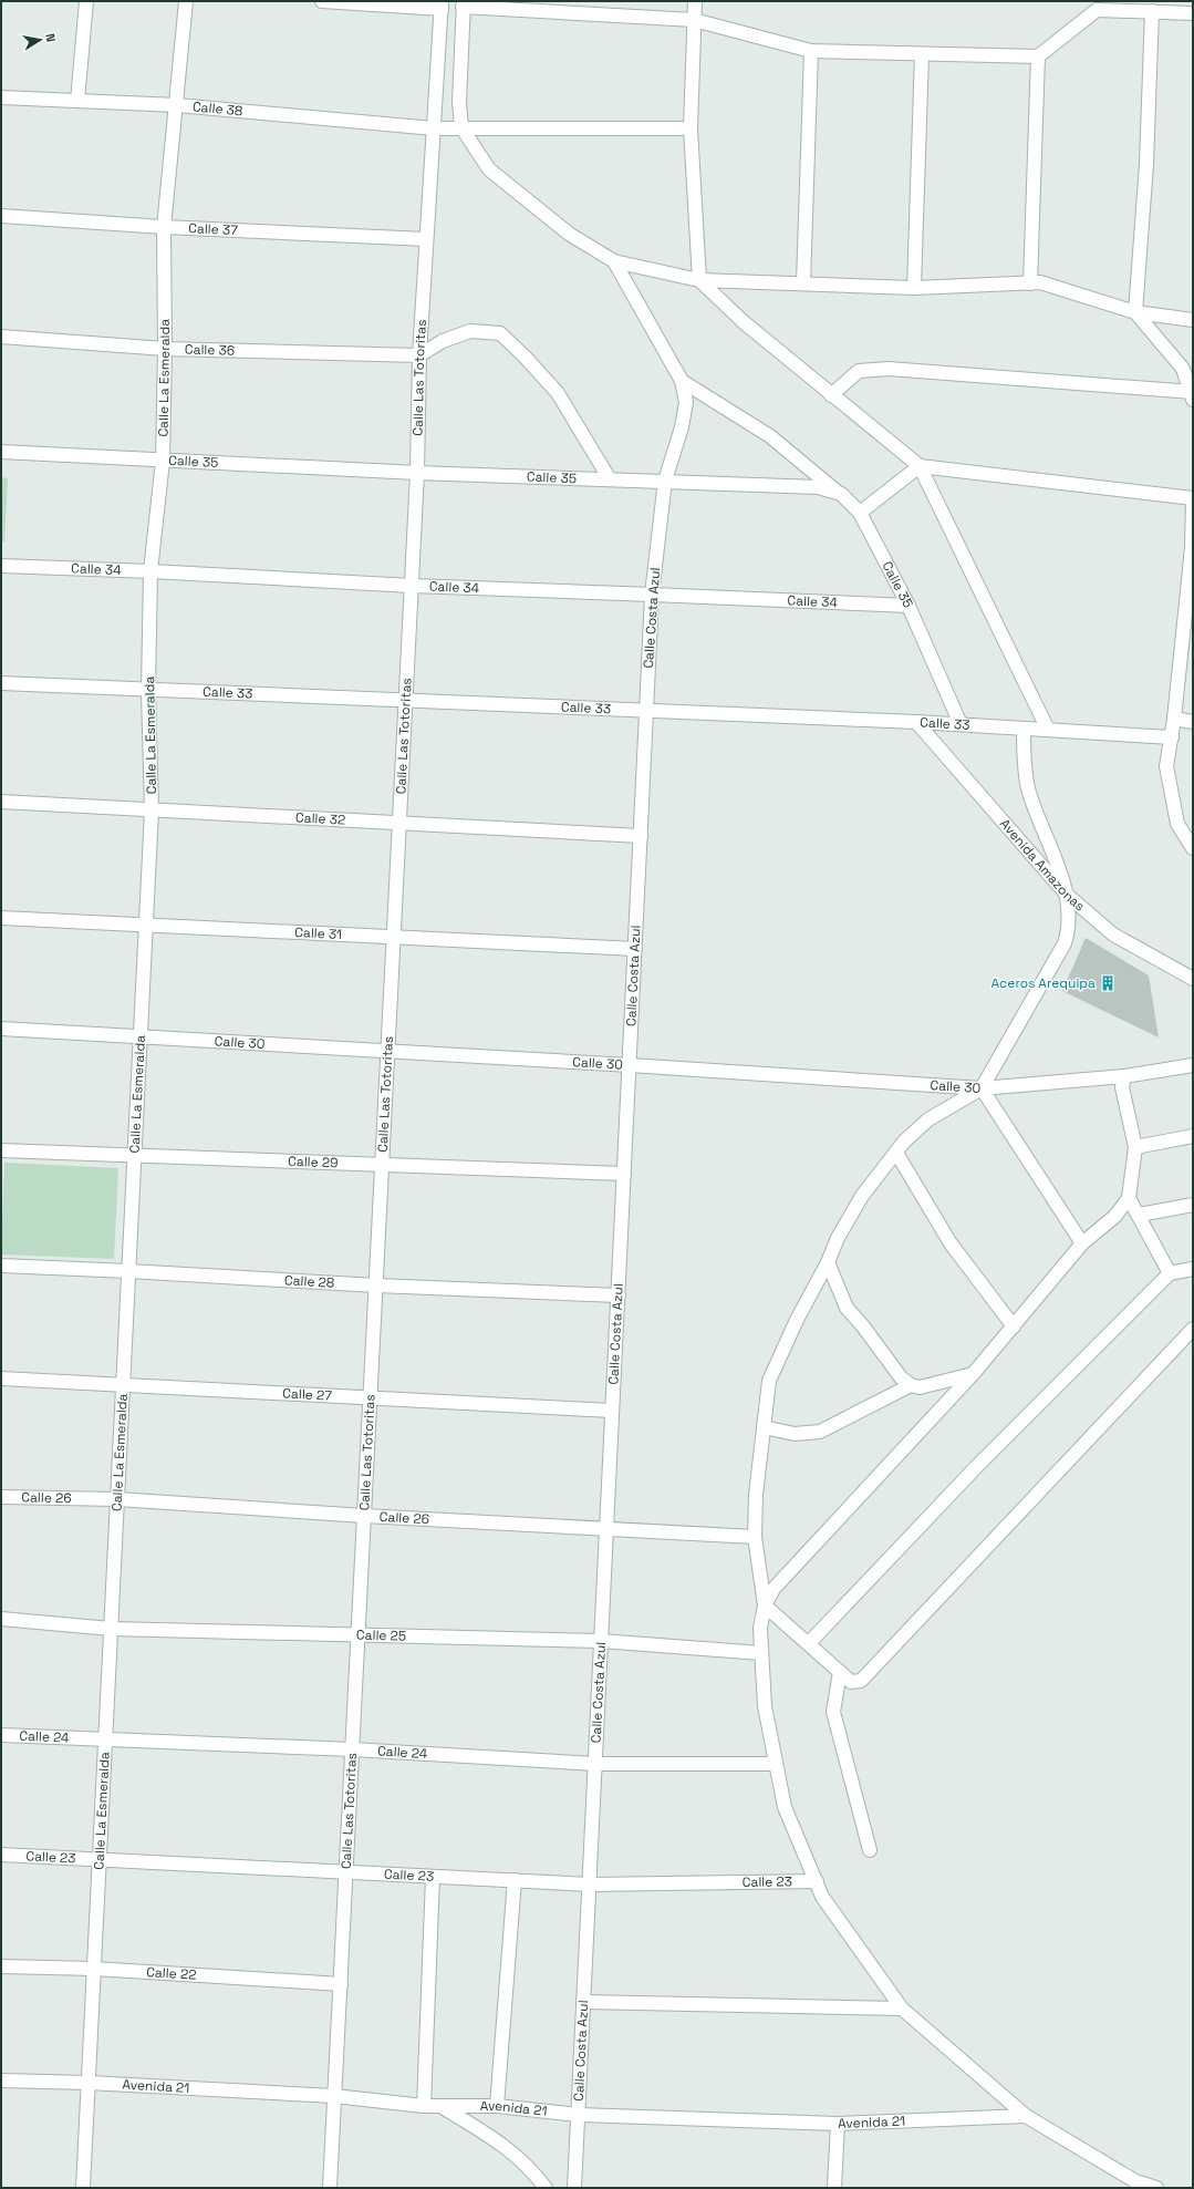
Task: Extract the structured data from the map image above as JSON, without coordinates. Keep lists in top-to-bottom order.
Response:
{
  "streets": {
    "street": [
      "Calle 38",
      "Calle 37",
      "Calle 36",
      "Calle La Esmeralda",
      "Calle Las Totoritas",
      "Calle 35",
      "Calle 34",
      "Calle Costa Azul",
      "Calle 33",
      "Calle 32",
      "Avenida Amazonas",
      "Calle 31",
      "Calle 30",
      "Calle 29",
      "Calle 28",
      "Calle 27",
      "Calle 26",
      "Calle 25",
      "Calle 24",
      "Calle 23",
      "Calle 22",
      "Avenida 21"
    ]
  },
  "crossings": [
    ["Calle 38", "Calle La Esmeralda"],
    ["Calle 38", "Calle Las Totoritas"],
    ["Calle 37", "Calle La Esmeralda"],
    ["Calle 37", "Calle Las Totoritas"],
    ["Calle 36", "Calle La Esmeralda"],
    ["Calle 36", "Calle Las Totoritas"],
    ["Calle La Esmeralda", "Calle 35"],
    ["Calle La Esmeralda", "Calle 34"],
    ["Calle La Esmeralda", "Calle 33"],
    ["Calle La Esmeralda", "Calle 32"],
    ["Calle La Esmeralda", "Calle 31"],
    ["Calle La Esmeralda", "Calle 30"],
    ["Calle La Esmeralda", "Calle 29"],
    ["Calle La Esmeralda", "Calle 28"],
    ["Calle La Esmeralda", "Calle 27"],
    ["Calle La Esmeralda", "Calle 26"],
    ["Calle La Esmeralda", "Calle 25"],
    ["Calle La Esmeralda", "Calle 24"],
    ["Calle La Esmeralda", "Calle 23"],
    ["Calle La Esmeralda", "Calle 22"],
    ["Calle La Esmeralda", "Avenida 21"],
    ["Calle Las Totoritas", "Calle 35"],
    ["Calle Las Totoritas", "Calle 34"],
    ["Calle Las Totoritas", "Calle 33"],
    ["Calle Las Totoritas", "Calle 32"],
    ["Calle Las Totoritas", "Calle 31"],
    ["Calle Las Totoritas", "Calle 30"],
    ["Calle Las Totoritas", "Calle 29"],
    ["Calle Las Totoritas", "Calle 28"],
    ["Calle Las Totoritas", "Calle 27"],
    ["Calle Las Totoritas", "Calle 26"],
    ["Calle Las Totoritas", "Calle 25"],
    ["Calle Las Totoritas", "Calle 24"],
    ["Calle Las Totoritas", "Calle 23"],
    ["Calle Las Totoritas", "Calle 22"],
    ["Calle Las Totoritas", "Avenida 21"],
    ["Calle 35", "Calle 34"],
    ["Calle 35", "Calle Costa Azul"],
    ["Calle 35", "Calle 33"],
    ["Calle 34", "Calle Costa Azul"],
    ["Calle Costa Azul", "Calle 33"],
    ["Calle Costa Azul", "Calle 32"],
    ["Calle Costa Azul", "Calle 31"],
    ["Calle Costa Azul", "Calle 30"],
    ["Calle Costa Azul", "Calle 29"],
    ["Calle Costa Azul", "Calle 28"],
    ["Calle Costa Azul", "Calle 27"],
    ["Calle Costa Azul", "Calle 26"],
    ["Calle Costa Azul", "Calle 25"],
    ["Calle Costa Azul", "Calle 24"],
    ["Calle Costa Azul", "Calle 23"],
    ["Calle Costa Azul", "Avenida 21"],
    ["Calle 33", "Avenida Amazonas"]
  ],
  "places": {
    "building": ["Aceros Arequipa"]
  },
  "north": "right"
}
